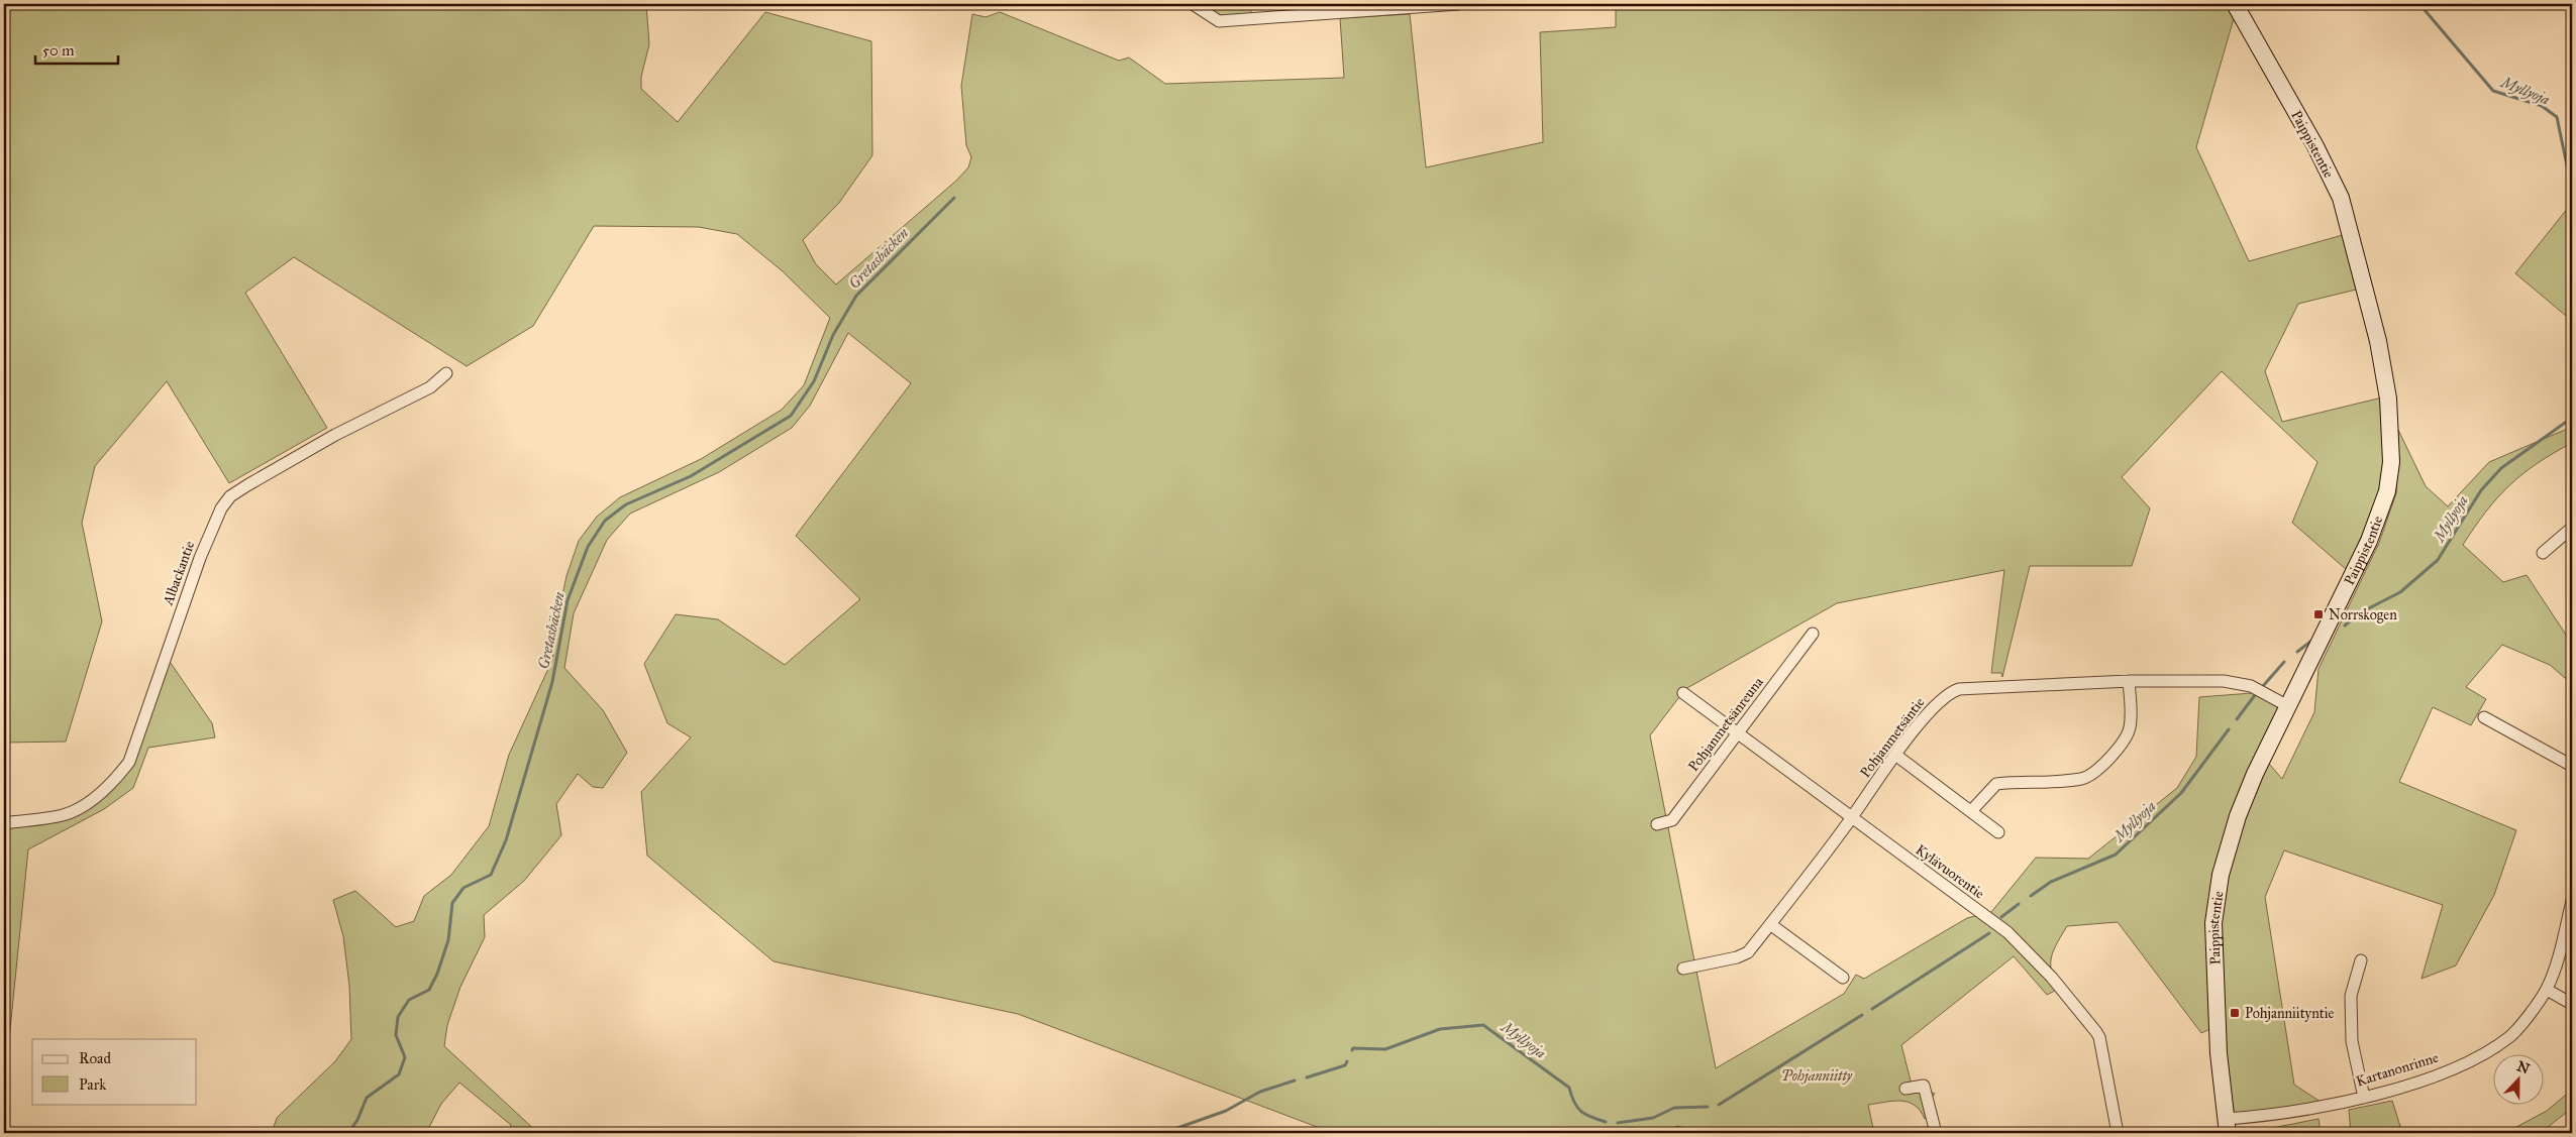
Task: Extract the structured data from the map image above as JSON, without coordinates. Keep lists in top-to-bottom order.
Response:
{
  "streets": {
    "street": [
      "Paippistentie",
      "Albackantie",
      "Pohjanmetsänreuna",
      "Pohjanmetsäntie",
      "Kylävuorentie",
      "Kartanonrinne"
    ]
  },
  "crossings": [
    ["Paippistentie", "Pohjanmetsäntie"],
    ["Paippistentie", "Kartanonrinne"],
    ["Pohjanmetsänreuna", "Kylävuorentie"],
    ["Pohjanmetsäntie", "Kylävuorentie"]
  ],
  "water": ["Myllyoja", "Gretasbäcken"],
  "parks": ["Pohjanniitty"],
  "places": {
    "transit": ["Norrskogen", "Pohjanniityntie"]
  },
  "legend": ["Road", "Park"],
  "scale_bar": "50 m",
  "north": "top"
}
